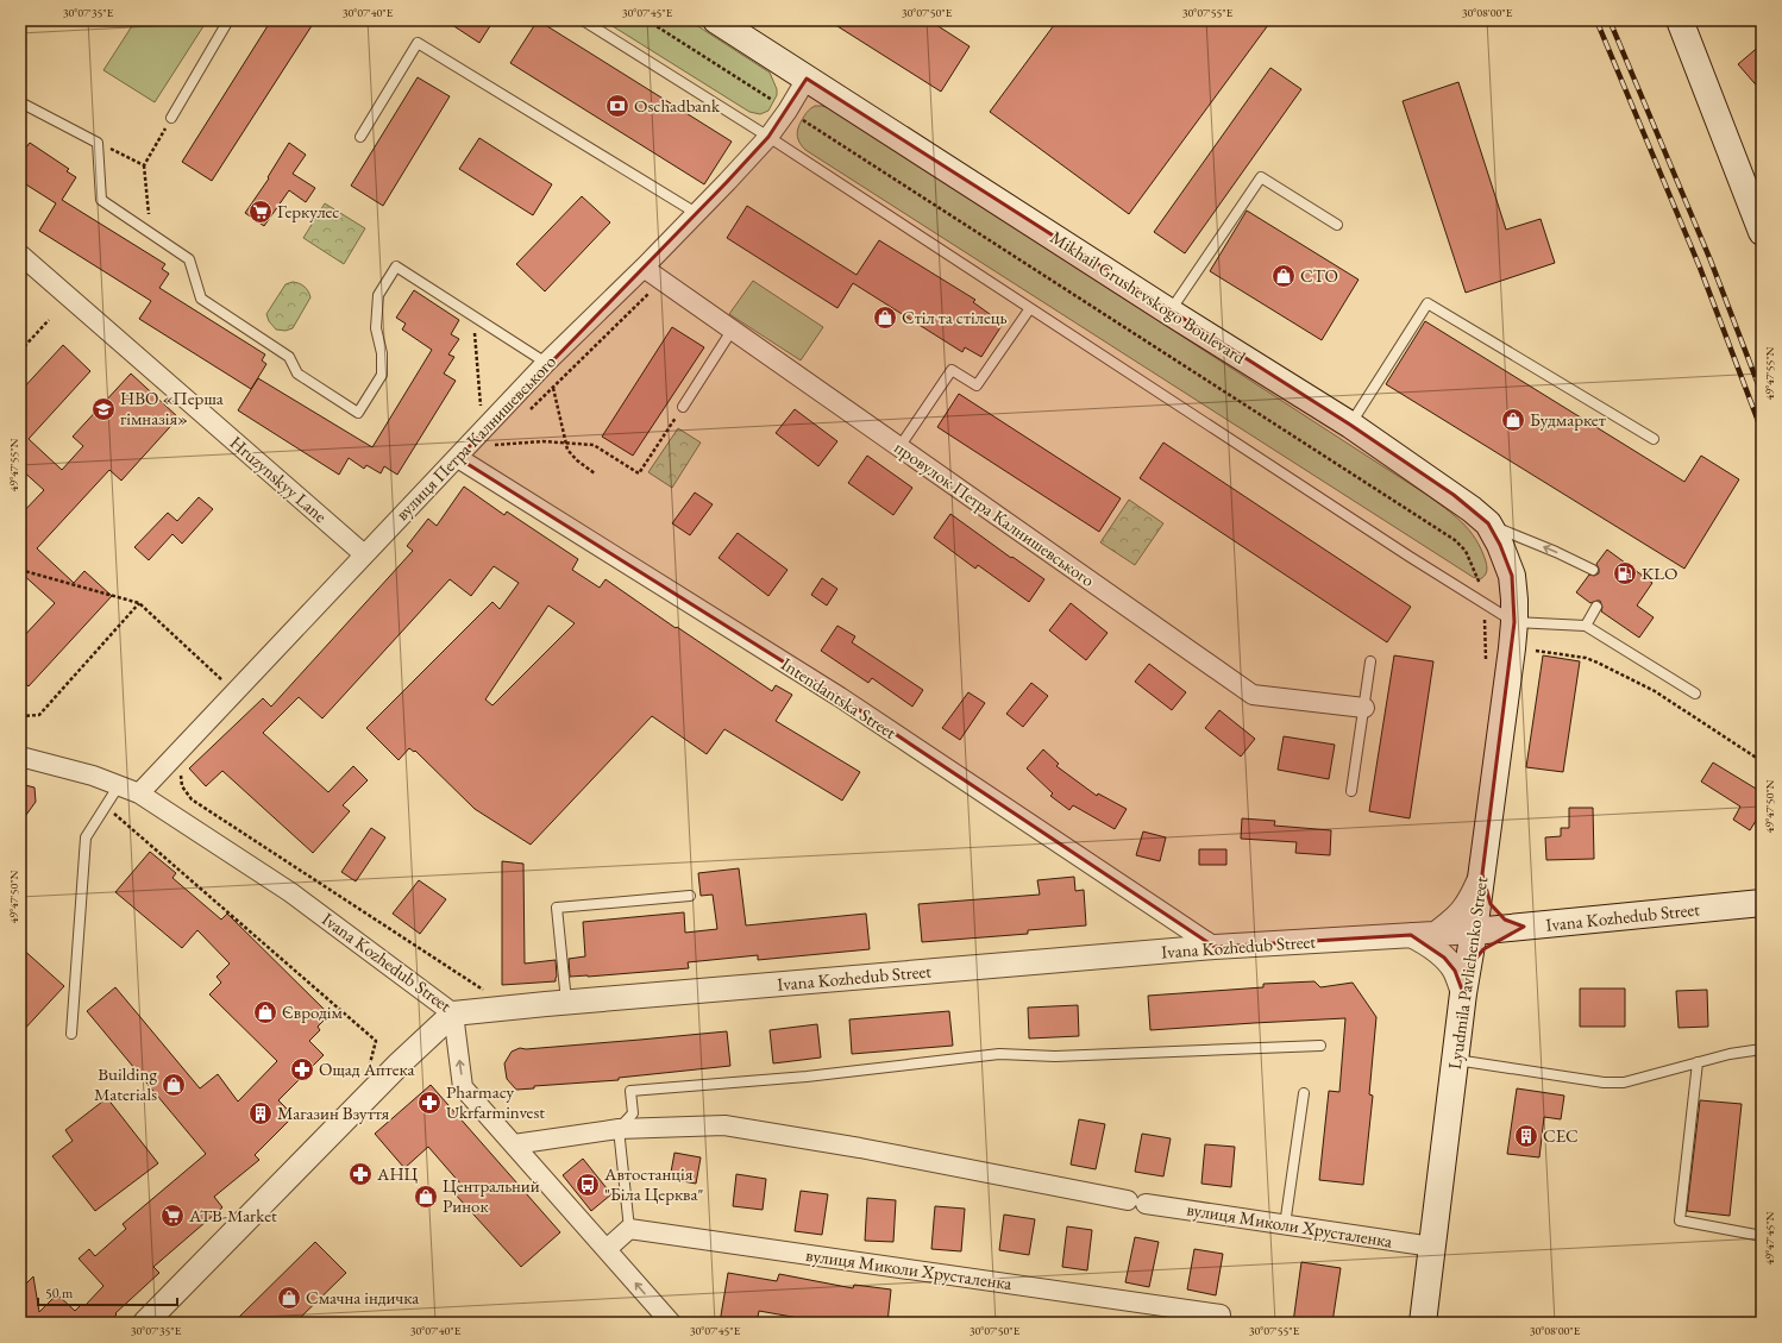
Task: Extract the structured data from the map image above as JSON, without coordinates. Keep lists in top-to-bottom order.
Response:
{
  "streets": {
    "main road": ["Mikhail Grushevskogo Boulevard", "Ivana Kozhedub Street", "Lyudmila Pavlichenko Street"],
    "street": [
      "вулиця Петра Калнишевського",
      "Hruzynskyy Lane",
      "провулок Петра Калнишевського",
      "Intendantska Street",
      "вулиця Миколи Хрусталенка"
    ]
  },
  "crossings": [
    ["Mikhail Grushevskogo Boulevard", "вулиця Петра Калнишевського"],
    ["Mikhail Grushevskogo Boulevard", "Lyudmila Pavlichenko Street"],
    ["вулиця Петра Калнишевського", "Hruzynskyy Lane"],
    ["вулиця Петра Калнишевського", "провулок Петра Калнишевського"],
    ["вулиця Петра Калнишевського", "Intendantska Street"],
    ["вулиця Петра Калнишевського", "Ivana Kozhedub Street"],
    ["Intendantska Street", "Ivana Kozhedub Street"],
    ["Ivana Kozhedub Street", "Lyudmila Pavlichenko Street"],
    ["Lyudmila Pavlichenko Street", "вулиця Миколи Хрусталенка"]
  ],
  "places": {
    "bank": ["Oschadbank"],
    "supermarket": ["Геркулес", "ATB-Market"],
    "shop": [
      "СТО",
      "Стіл та стілець",
      "Будмаркет",
      "Євродім",
      "Building Materials",
      "Центральний Ринок",
      "Смачна індичка"
    ],
    "school or university": ["НВО «Перша гімназія»"],
    "fuel station": ["KLO"],
    "pharmacy": ["Ощад Аптека", "Pharmacy Ukrfarminvest", "АНЦ"],
    "building": ["Магазин Взуття", "СЕС"],
    "bus stop": ["Автостанція \"Біла Церква\""]
  },
  "scale_bar": "50 m",
  "coordinates": [
    "30°07'35\"E",
    "30°07'40\"E",
    "30°07'45\"E",
    "30°07'50\"E",
    "30°07'55\"E",
    "30°08'00\"E",
    "49°47'55\"N",
    "49°47'50\"N",
    "49°47'45\"N"
  ]
}
